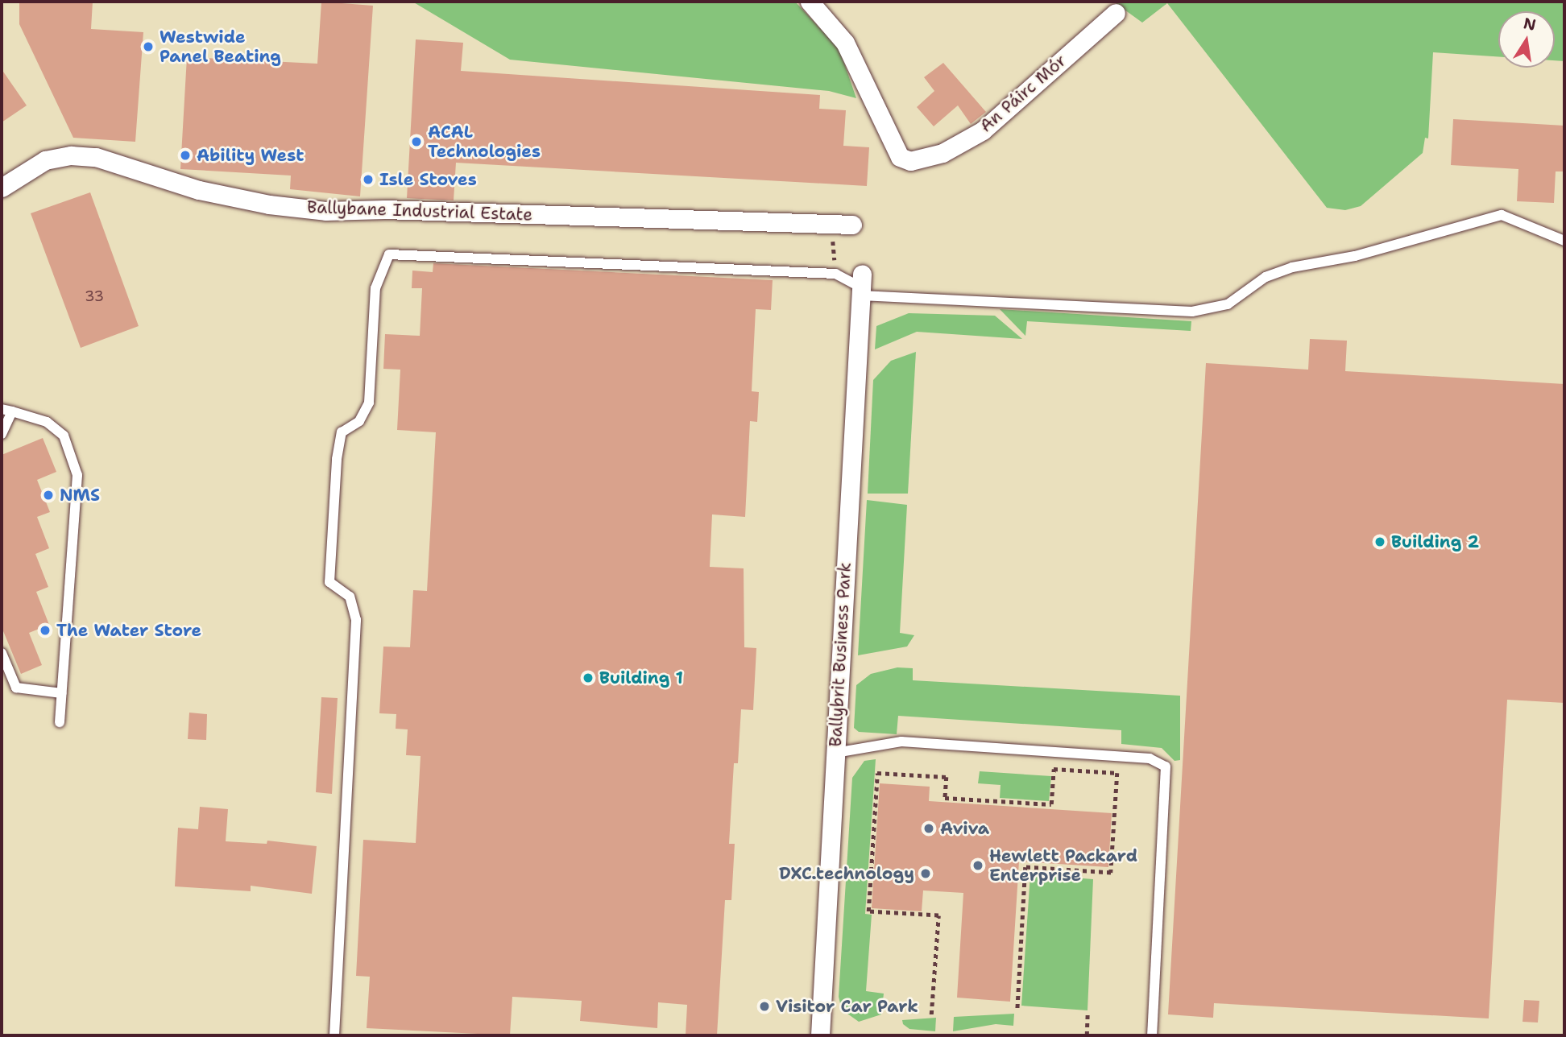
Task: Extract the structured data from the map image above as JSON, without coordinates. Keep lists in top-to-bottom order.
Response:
{
  "streets": {
    "street": ["An Páirc Mór", "Ballybane Industrial Estate", "Ballybrit Business Park"]
  },
  "places": [
    "Westwide Panel Beating",
    "ACAL Technologies",
    "Ability West",
    "Isle Stoves",
    "NMS",
    "Building 2",
    "The Water Store",
    "Building 1",
    "Aviva",
    "Hewlett Packard Enterprise",
    "DXC.technology",
    "Visitor Car Park"
  ],
  "house_numbers": ["33"],
  "north": "top"
}
